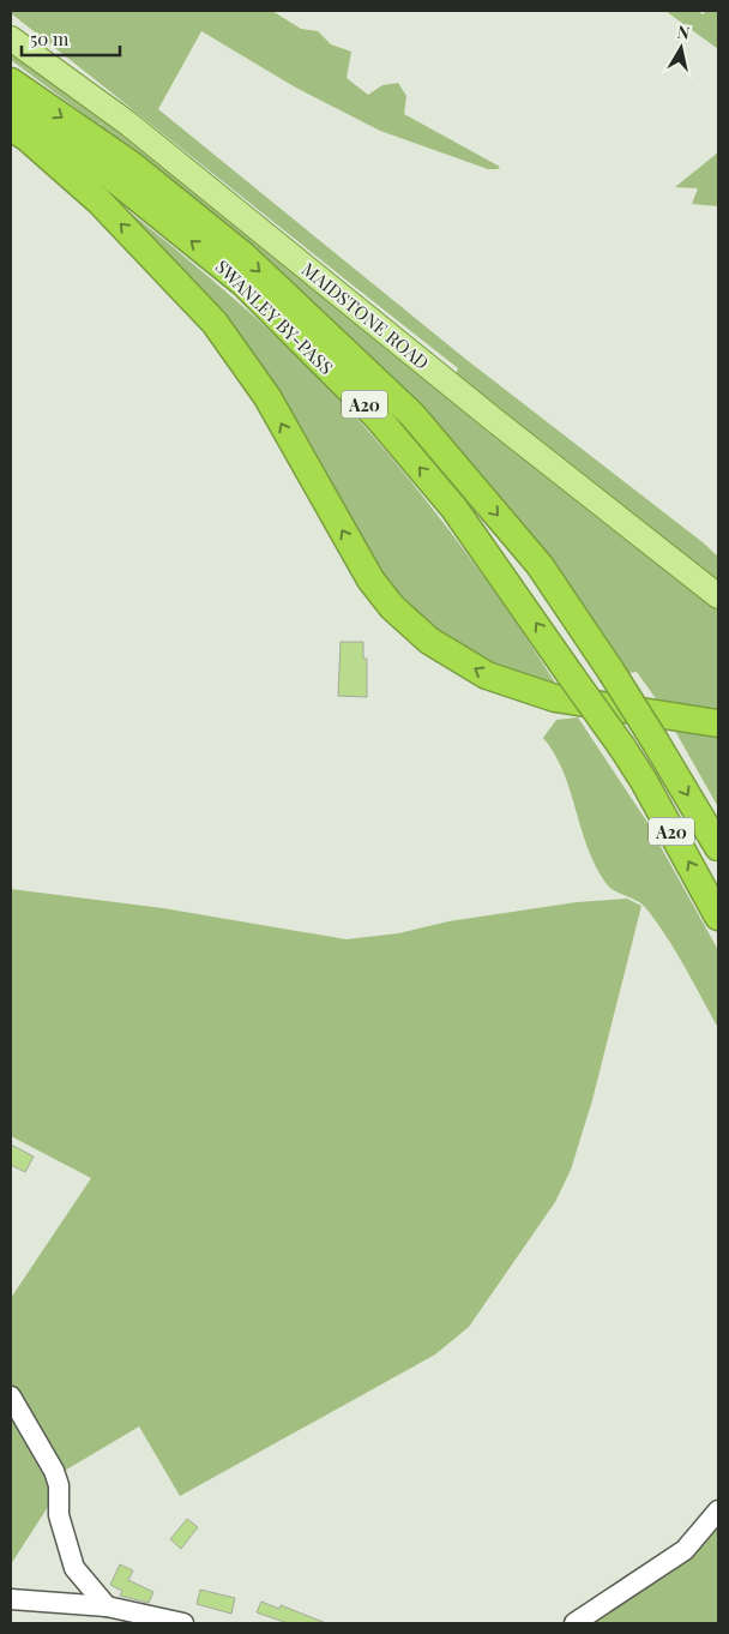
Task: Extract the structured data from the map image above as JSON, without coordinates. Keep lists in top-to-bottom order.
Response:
{
  "streets": {
    "highway": ["SWANLEY BY-PASS", "A20"],
    "main road": ["MAIDSTONE ROAD"]
  },
  "crossings": [
    ["SWANLEY BY-PASS", "A20"]
  ],
  "scale_bar": "50 m",
  "north": "top"
}
